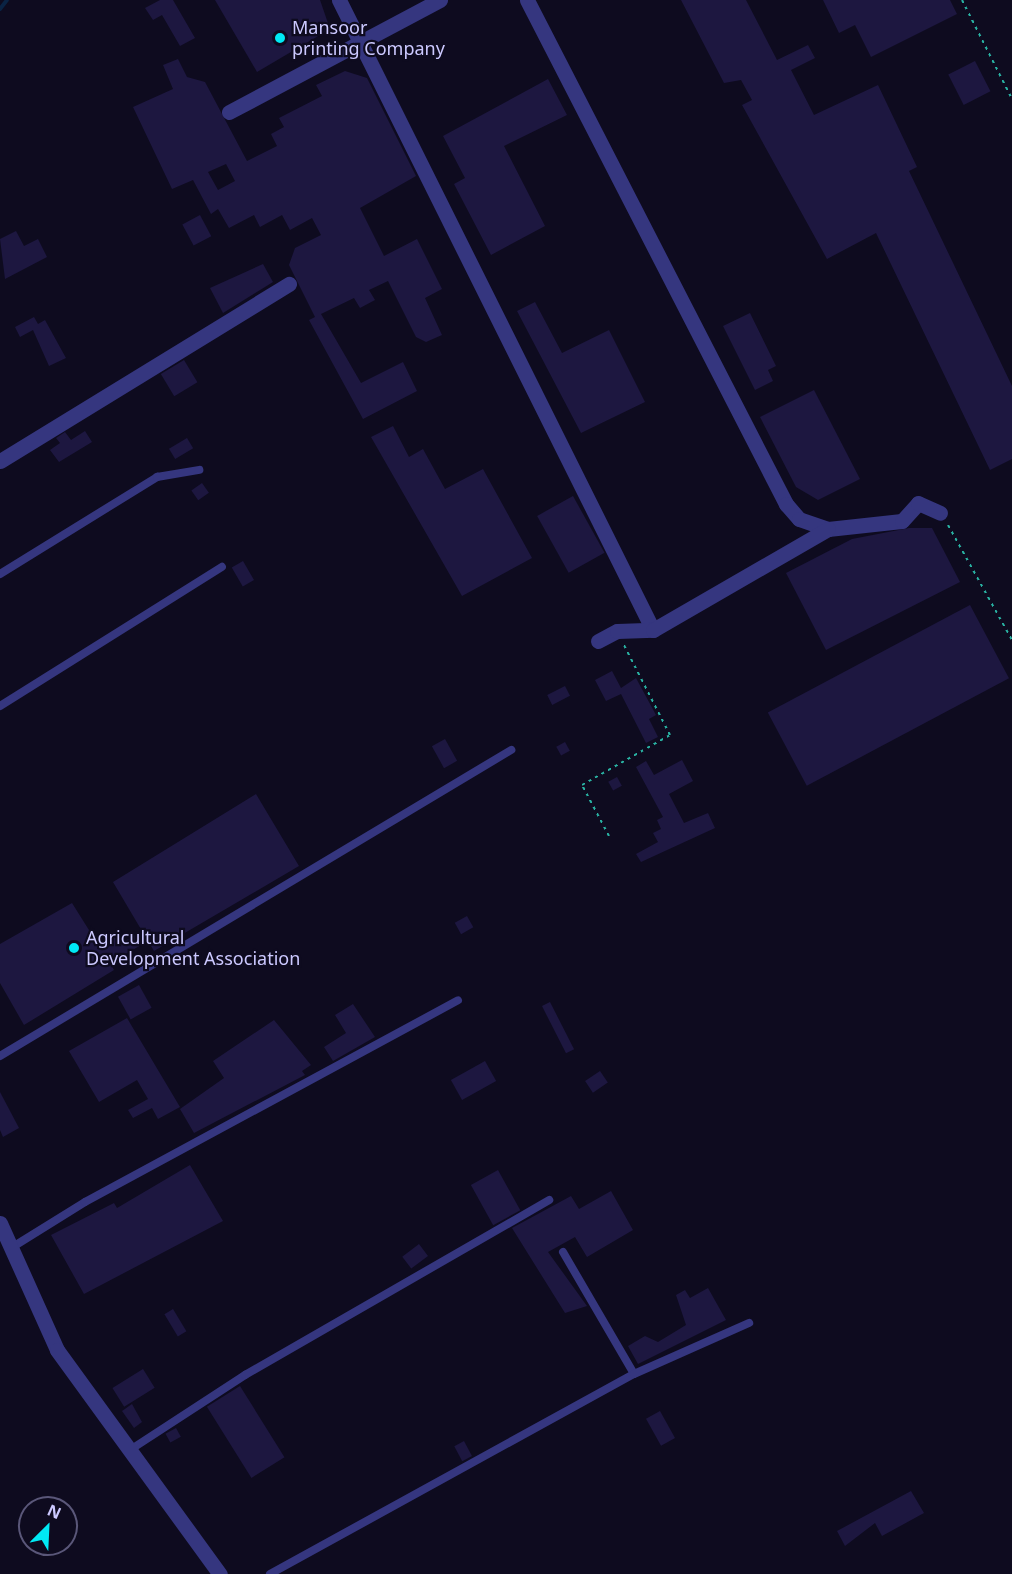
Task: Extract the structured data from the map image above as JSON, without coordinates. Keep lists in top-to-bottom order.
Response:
{
  "places": ["Mansoor printing Company", "Agricultural Development Association"],
  "north": "top right"
}
